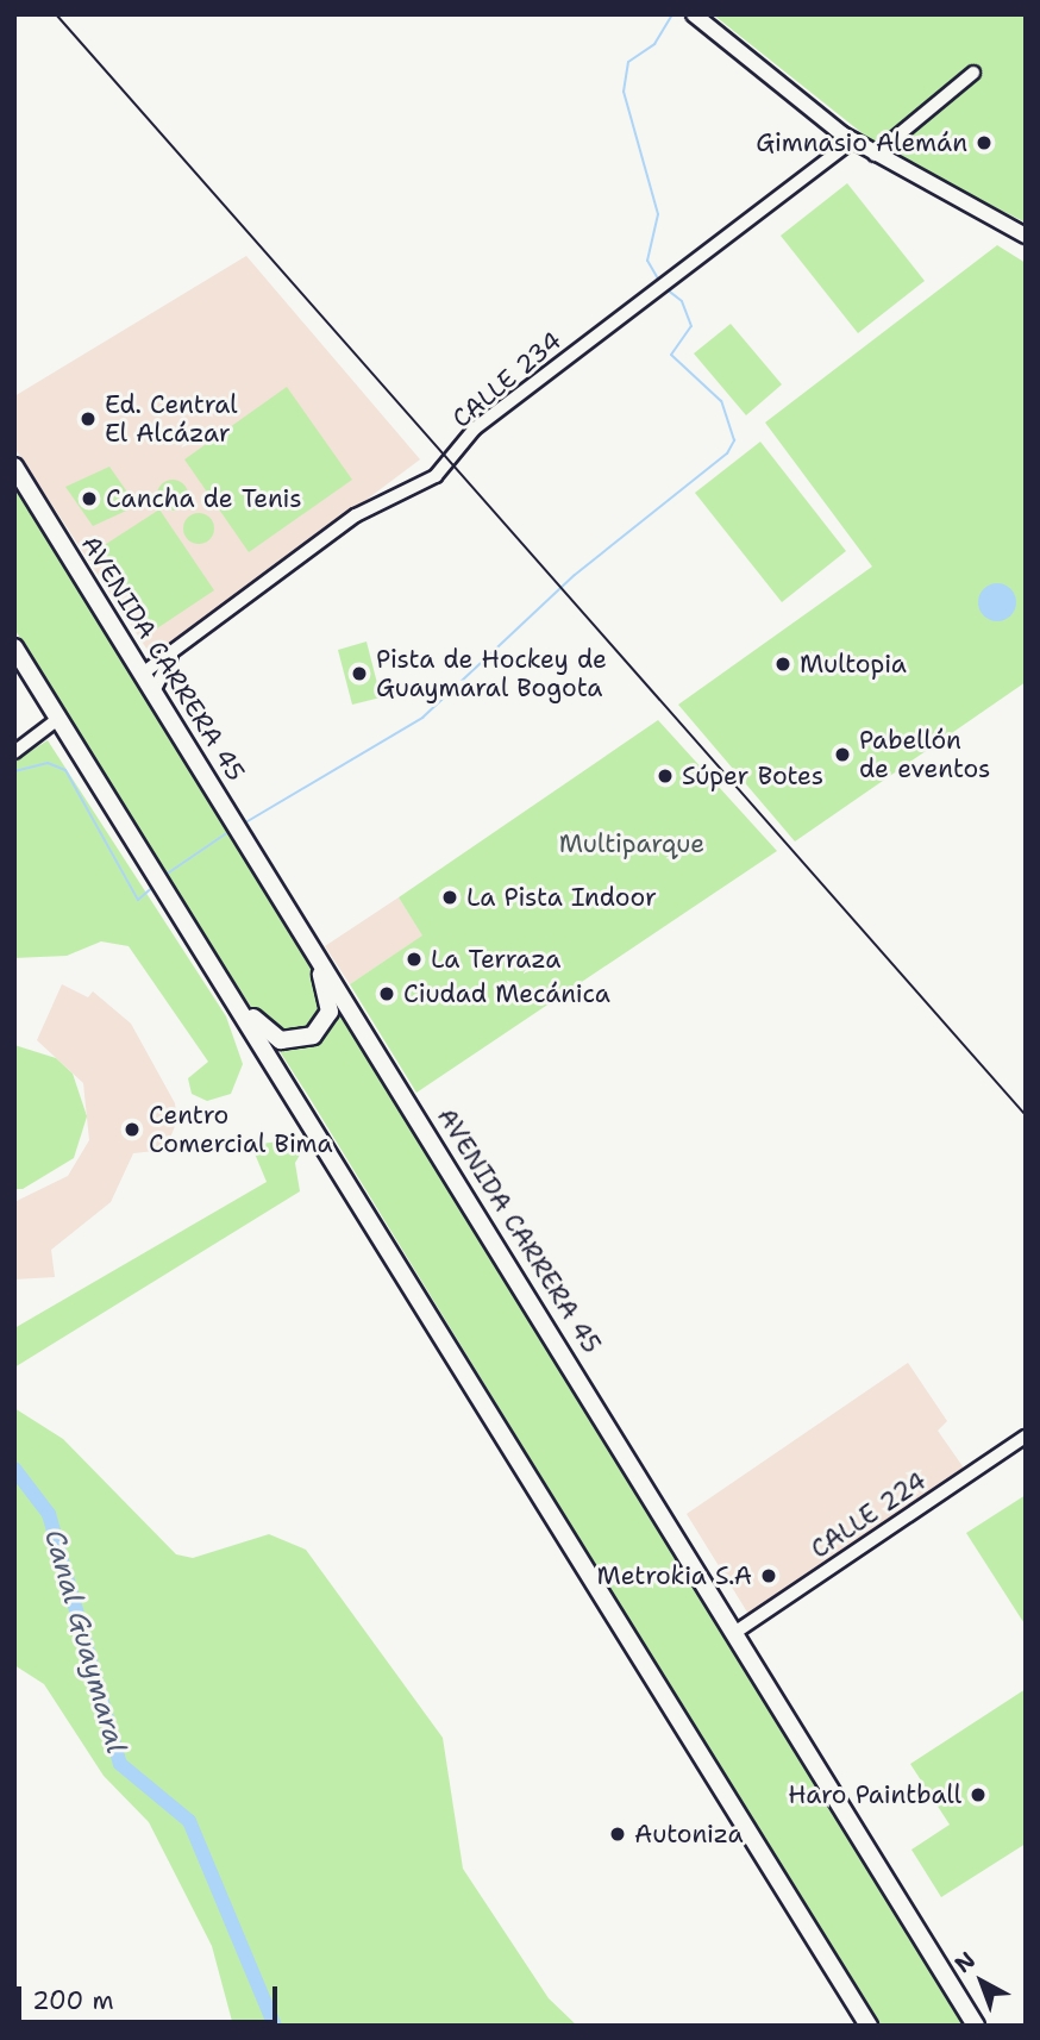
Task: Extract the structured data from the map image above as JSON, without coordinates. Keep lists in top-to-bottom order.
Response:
{
  "streets": {
    "highway": ["AVENIDA CARRERA 45"],
    "street": ["CALLE 234", "CALLE 224"]
  },
  "crossings": [
    ["CALLE 234", "AVENIDA CARRERA 45"],
    ["AVENIDA CARRERA 45", "CALLE 224"]
  ],
  "water": ["Canal Guaymaral"],
  "parks": ["Multiparque"],
  "places": [
    "Gimnasio Alemán",
    "Ed. Central El Alcázar",
    "Cancha de Tenis",
    "Multopia",
    "Pista de Hockey de Guaymaral Bogota",
    "Pabellón de eventos",
    "Súper Botes",
    "La Pista Indoor",
    "La Terraza",
    "Ciudad Mecánica",
    "Centro Comercial Bima",
    "Metrokia S.A",
    "Haro Paintball",
    "Autoniza"
  ],
  "scale_bar": "200 m",
  "north": "top left"
}
